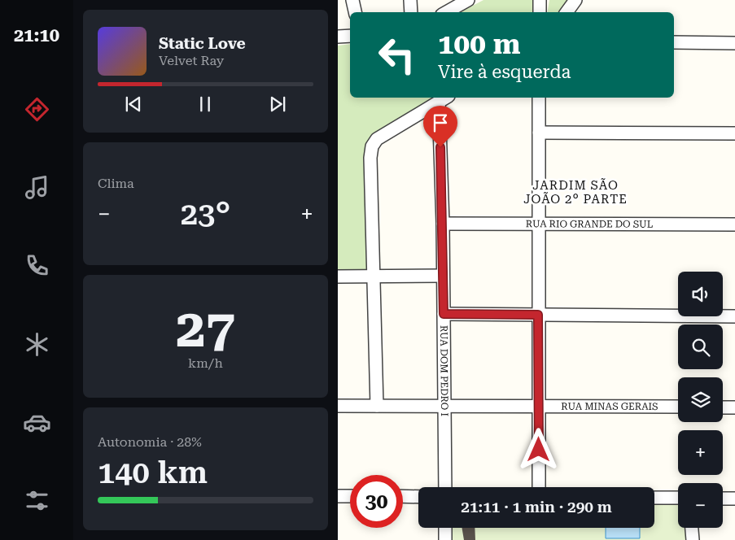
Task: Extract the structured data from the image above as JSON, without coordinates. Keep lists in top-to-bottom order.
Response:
{
  "streets": {
    "street": ["RUA RIO GRANDE DO SUL", "RUA DOM PEDRO I", "RUA MINAS GERAIS"]
  },
  "crossings": [
    ["RUA RIO GRANDE DO SUL", "RUA DOM PEDRO I"],
    ["RUA DOM PEDRO I", "RUA MINAS GERAIS"]
  ],
  "districts": ["JARDIM SÃO JOÃO 2° PARTE"],
  "page": {
    "tabs": "21:10",
    "turn": ["100 m", "Vire à esquerda"],
    "song": ["Static Love", "Velvet Ray"],
    "tile": [
      "Clima",
      ["27", "km/h"],
      ["Autonomia · 28%", "140 km"]
    ],
    "heat": ["−", "23°", "+"],
    "map_buttons": ["+", "−"],
    "limit": "30",
    "trip": "21:11 · 1 min · 290 m"
  }
}
